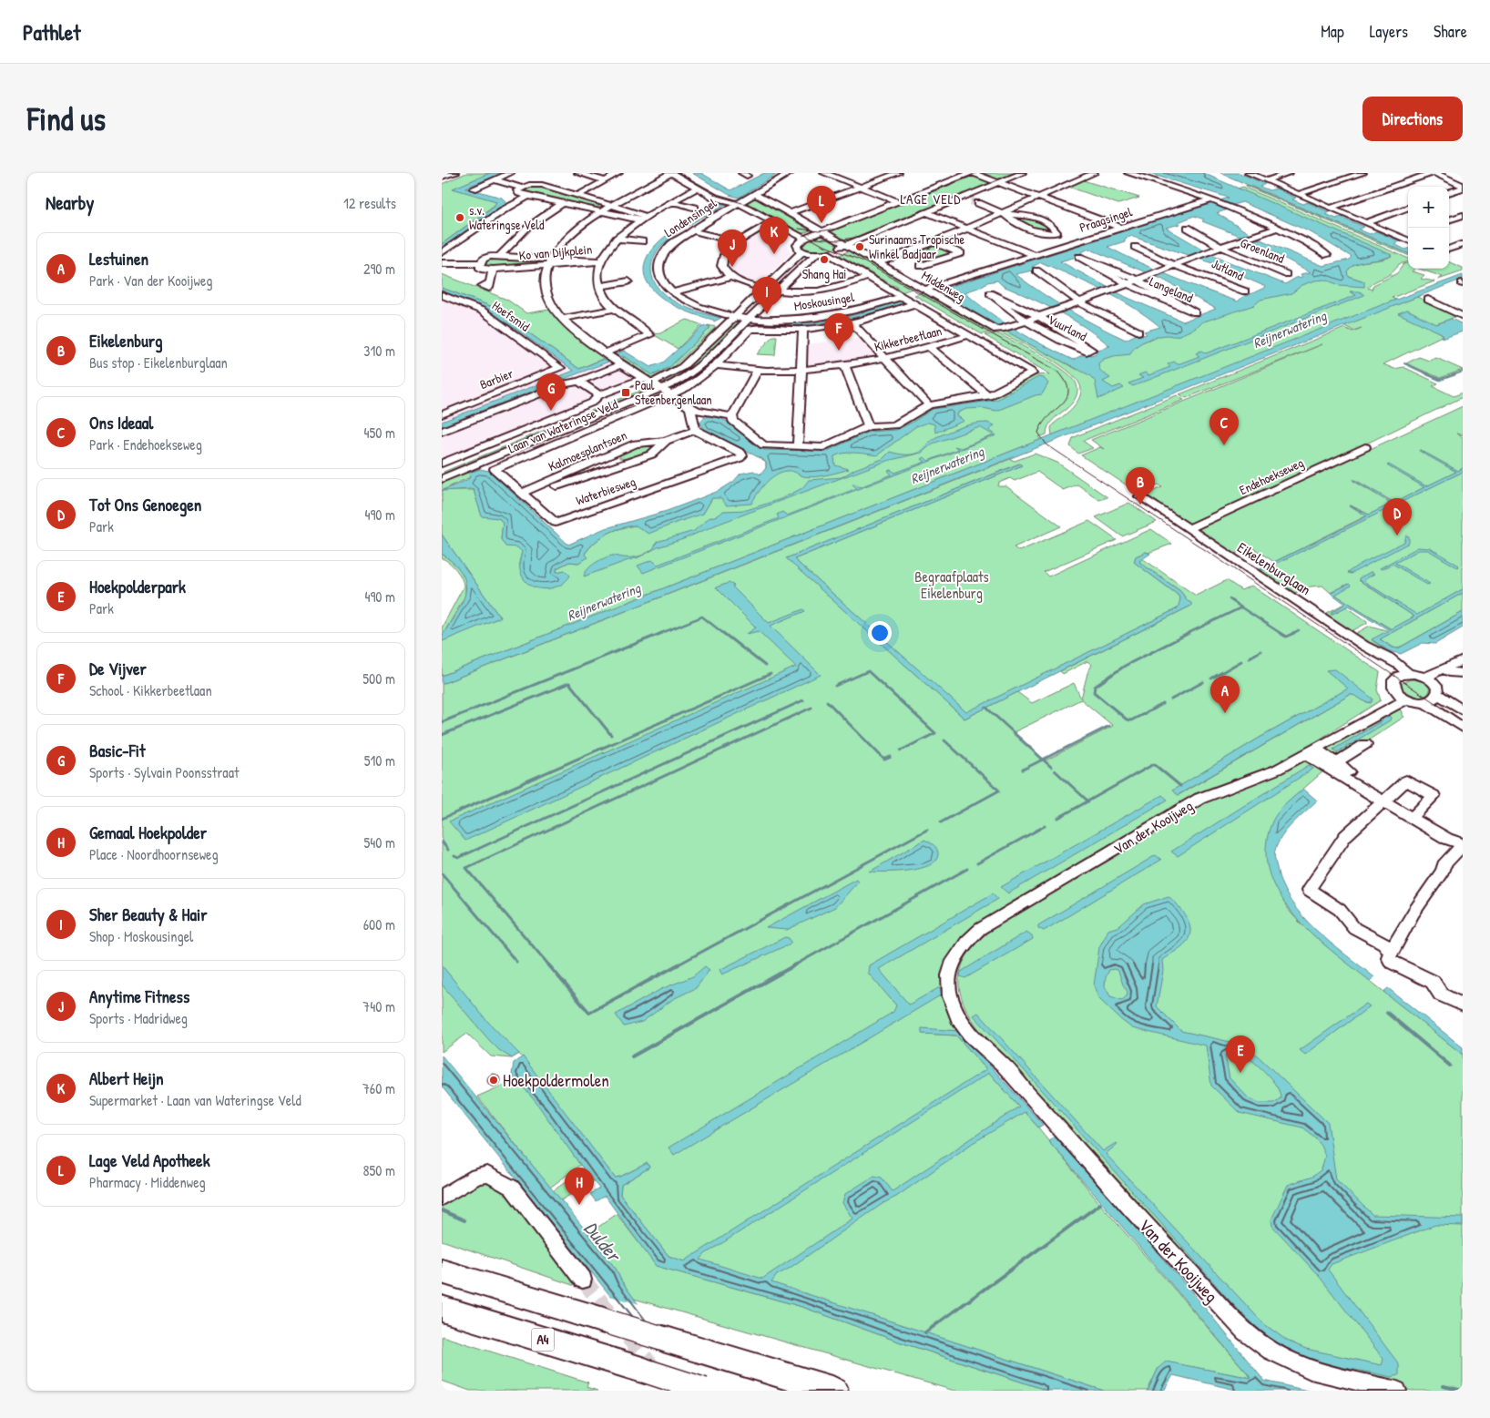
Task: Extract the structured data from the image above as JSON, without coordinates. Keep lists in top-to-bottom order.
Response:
{
  "streets": {
    "highway": ["A4"],
    "street": [
      "Londensingel",
      "Praagsingel",
      "Groenland",
      "Ko van Dijkplein",
      "Jutland",
      "Middenweg",
      "Langeland",
      "Moskousingel",
      "Hoefsmid",
      "Vuurland",
      "Kikkerbeetlaan",
      "Barbier",
      "Laan van Wateringse Veld",
      "Kalmoesplantsoen",
      "Endehoekseweg",
      "Waterbiesweg",
      "Eikelenburglaan",
      "Van der Kooijweg"
    ]
  },
  "crossings": [
    ["Londensingel", "Laan van Wateringse Veld"],
    ["Praagsingel", "Middenweg"],
    ["Groenland", "Jutland"],
    ["Jutland", "Langeland"],
    ["Middenweg", "Moskousingel"],
    ["Middenweg", "Vuurland"],
    ["Middenweg", "Kikkerbeetlaan"],
    ["Langeland", "Vuurland"],
    ["Moskousingel", "Laan van Wateringse Veld"],
    ["Hoefsmid", "Barbier"],
    ["Kikkerbeetlaan", "Laan van Wateringse Veld"],
    ["Laan van Wateringse Veld", "Waterbiesweg"],
    ["Kalmoesplantsoen", "Waterbiesweg"],
    ["Endehoekseweg", "Eikelenburglaan"]
  ],
  "districts": ["LAGE VELD"],
  "water": ["Reijnerwatering", "Dulder"],
  "parks": ["Begraafplaats Eikelenburg"],
  "places": {
    "other": [
      "s.v. Wateringse Veld",
      "Surinaams Tropische Winkel Badjaar",
      "Shang Hai",
      "Hoekpoldermolen"
    ],
    "transit": ["Paul Steenbergenlaan"]
  },
  "page": {
    "header": "Pathlet",
    "nav": ["Map", "Layers", "Share"],
    "buttons": "Directions",
    "title": "Find us",
    "heading": ["Nearby", "12 results"],
    "pins": [
      "L",
      "K",
      "J",
      "I",
      "F",
      "G",
      "C",
      "B",
      "D",
      "A",
      "E",
      "H"
    ],
    "map_buttons": ["+", "−"],
    "list": [
      {
        "mark": "A",
        "name": "Lestuinen",
        "note": "Park · Van der Kooijweg",
        "value": "290 m"
      },
      {
        "mark": "B",
        "name": "Eikelenburg",
        "note": "Bus stop · Eikelenburglaan",
        "value": "310 m"
      },
      {
        "mark": "C",
        "name": "Ons Ideaal",
        "note": "Park · Endehoekseweg",
        "value": "450 m"
      },
      {
        "mark": "D",
        "name": "Tot Ons Genoegen",
        "note": "Park",
        "value": "490 m"
      },
      {
        "mark": "E",
        "name": "Hoekpolderpark",
        "note": "Park",
        "value": "490 m"
      },
      {
        "mark": "F",
        "name": "De Vijver",
        "note": "School · Kikkerbeetlaan",
        "value": "500 m"
      },
      {
        "mark": "G",
        "name": "Basic-Fit",
        "note": "Sports · Sylvain Poonsstraat",
        "value": "510 m"
      },
      {
        "mark": "H",
        "name": "Gemaal Hoekpolder",
        "note": "Place · Noordhoornseweg",
        "value": "540 m"
      },
      {
        "mark": "I",
        "name": "Sher Beauty & Hair",
        "note": "Shop · Moskousingel",
        "value": "600 m"
      },
      {
        "mark": "J",
        "name": "Anytime Fitness",
        "note": "Sports · Madridweg",
        "value": "740 m"
      },
      {
        "mark": "K",
        "name": "Albert Heijn",
        "note": "Supermarket · Laan van Wateringse Veld",
        "value": "760 m"
      },
      {
        "mark": "L",
        "name": "Lage Veld Apotheek",
        "note": "Pharmacy · Middenweg",
        "value": "850 m"
      }
    ]
  }
}
